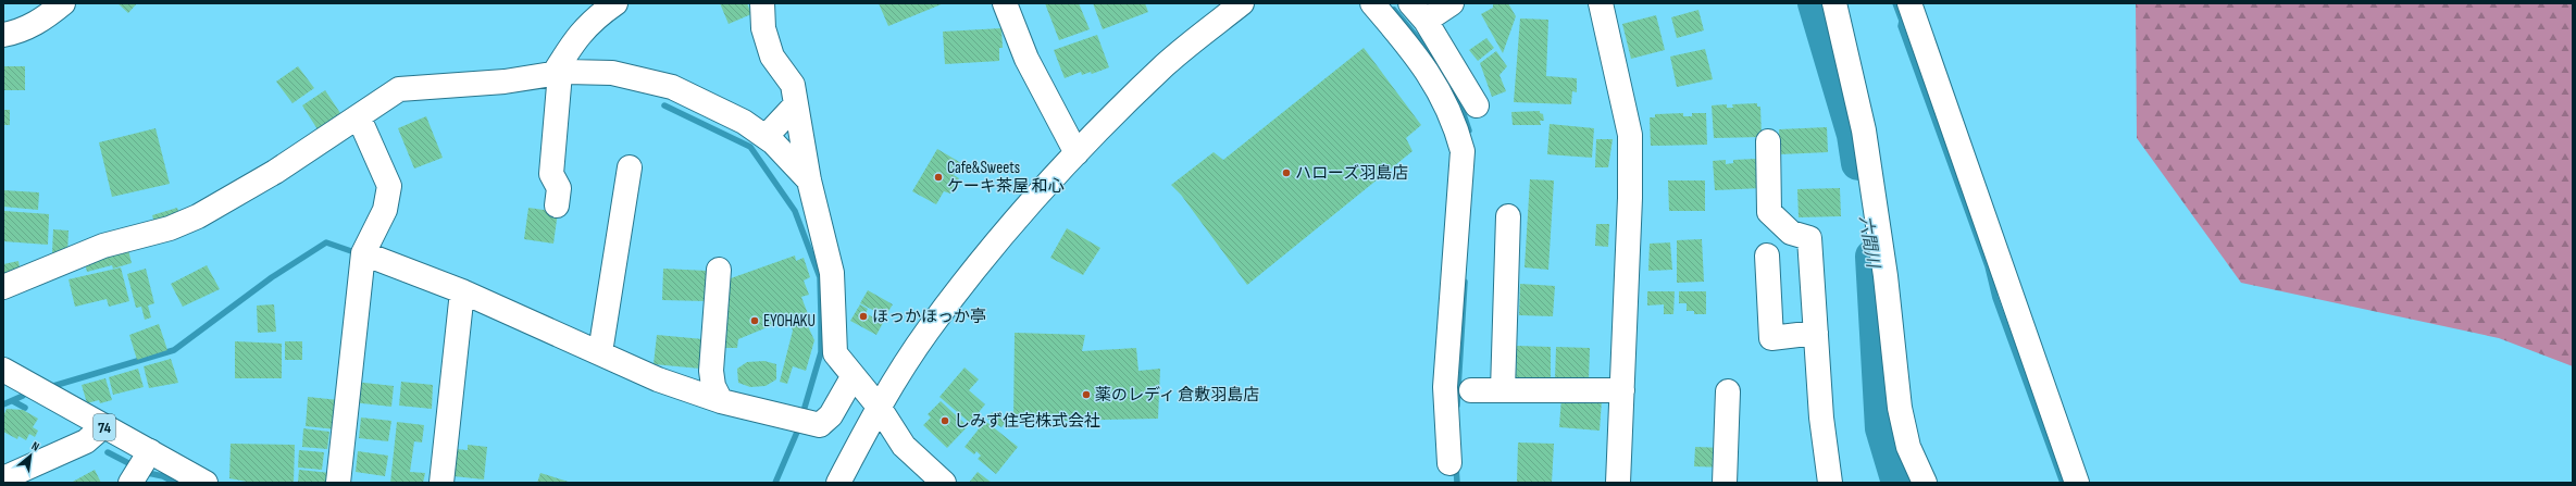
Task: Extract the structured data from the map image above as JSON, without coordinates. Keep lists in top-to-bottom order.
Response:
{
  "streets": {
    "street": ["74"]
  },
  "water": ["六間川"],
  "places": [
    "ハローズ羽島店",
    "Cafe&Sweets ケーキ茶屋 和心",
    "ほっかほっか亭",
    "EYOHAKU",
    "薬のレディ 倉敷羽島店",
    "しみず住宅株式会社"
  ],
  "north": "top right"
}
